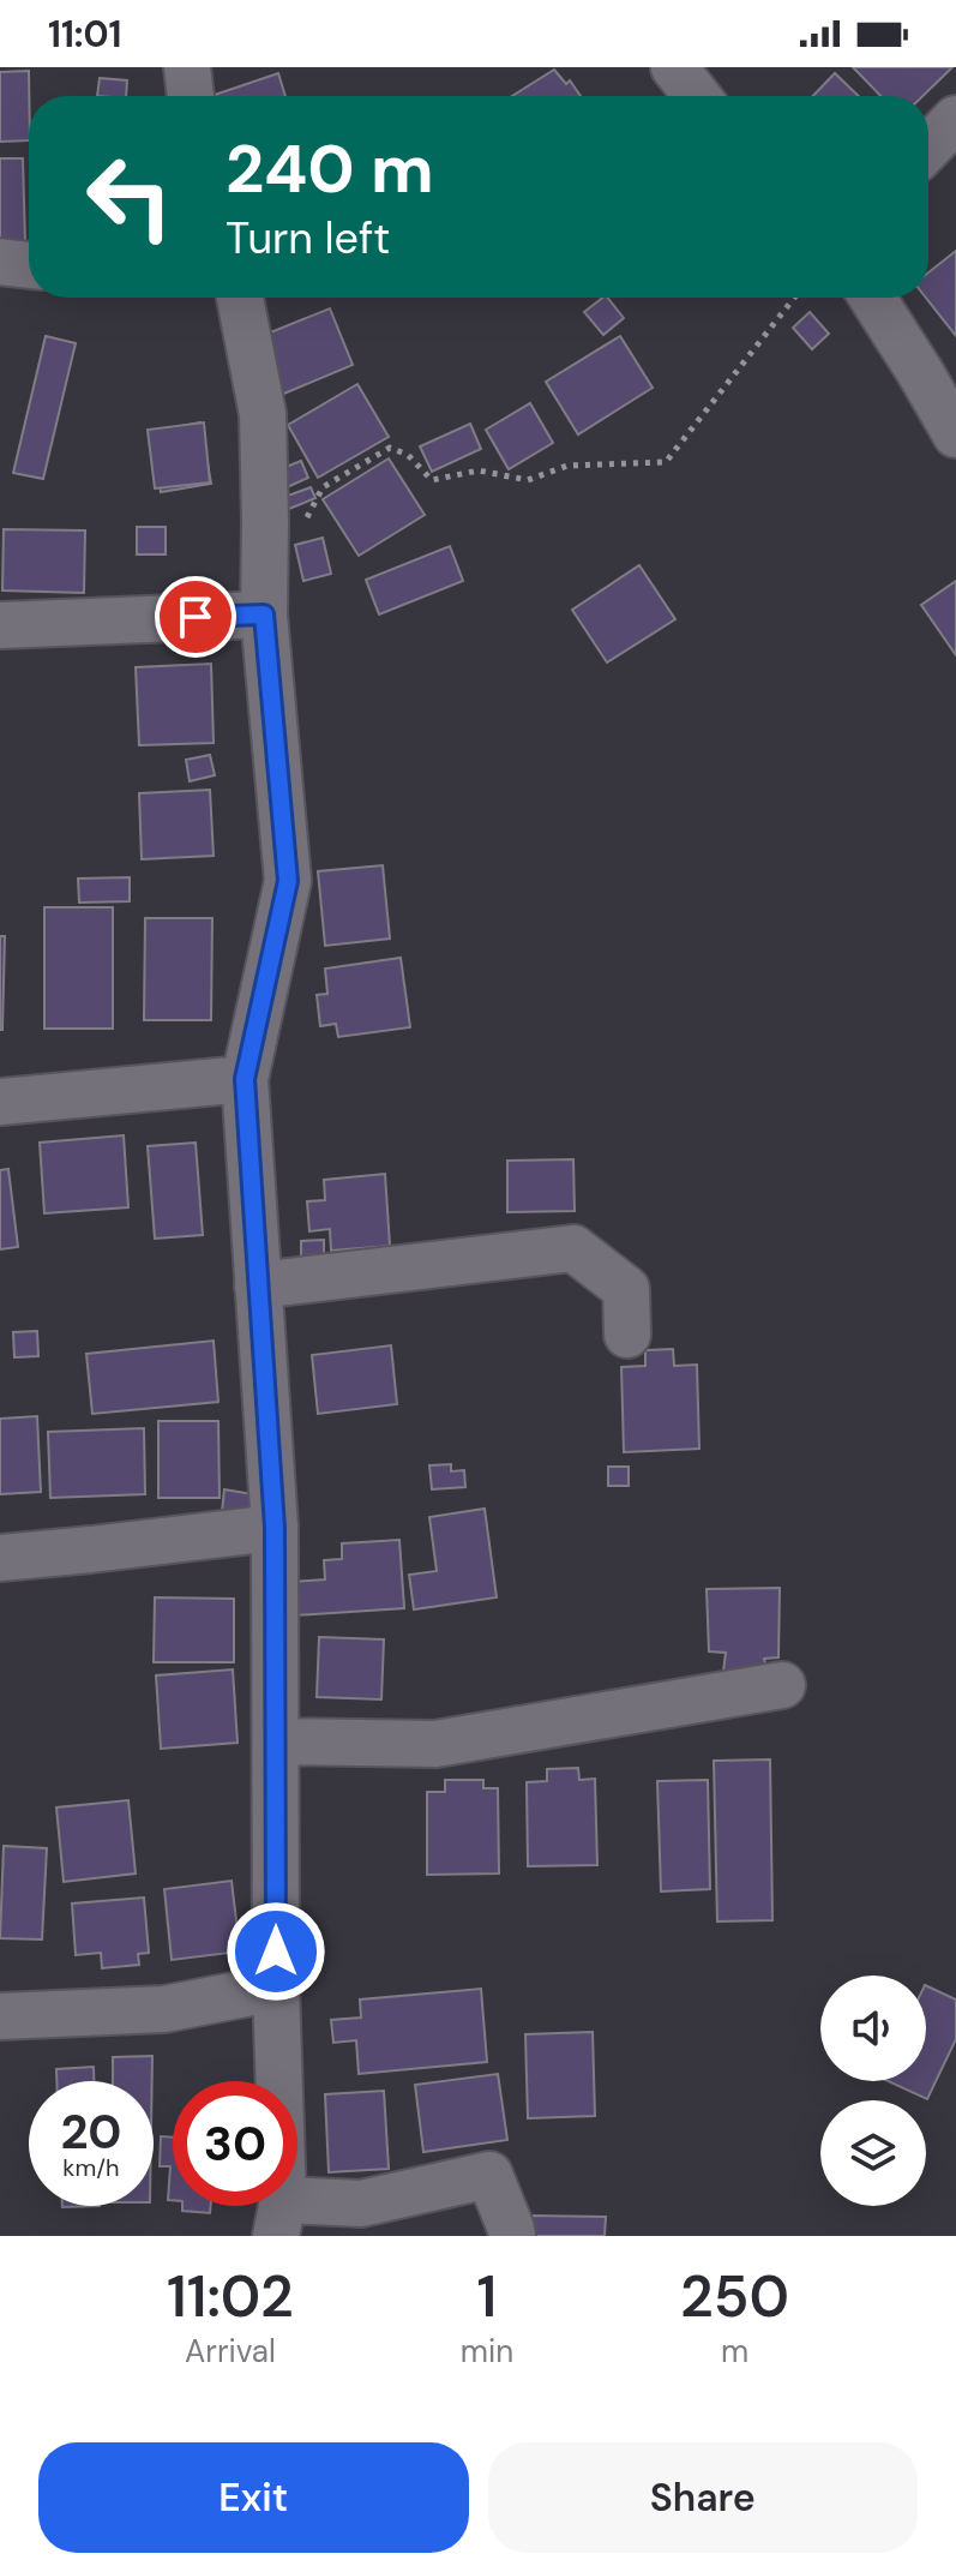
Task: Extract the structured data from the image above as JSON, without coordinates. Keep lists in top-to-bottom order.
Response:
{
  "page": {
    "status": "11:01",
    "turn": ["240 m", "Turn left"],
    "speed": "20 km/h",
    "limit": "30",
    "eta": [
      "11:02",
      "Arrival",
      "1",
      "min",
      "250",
      "m"
    ],
    "buttons": ["Exit", "Share"]
  }
}
